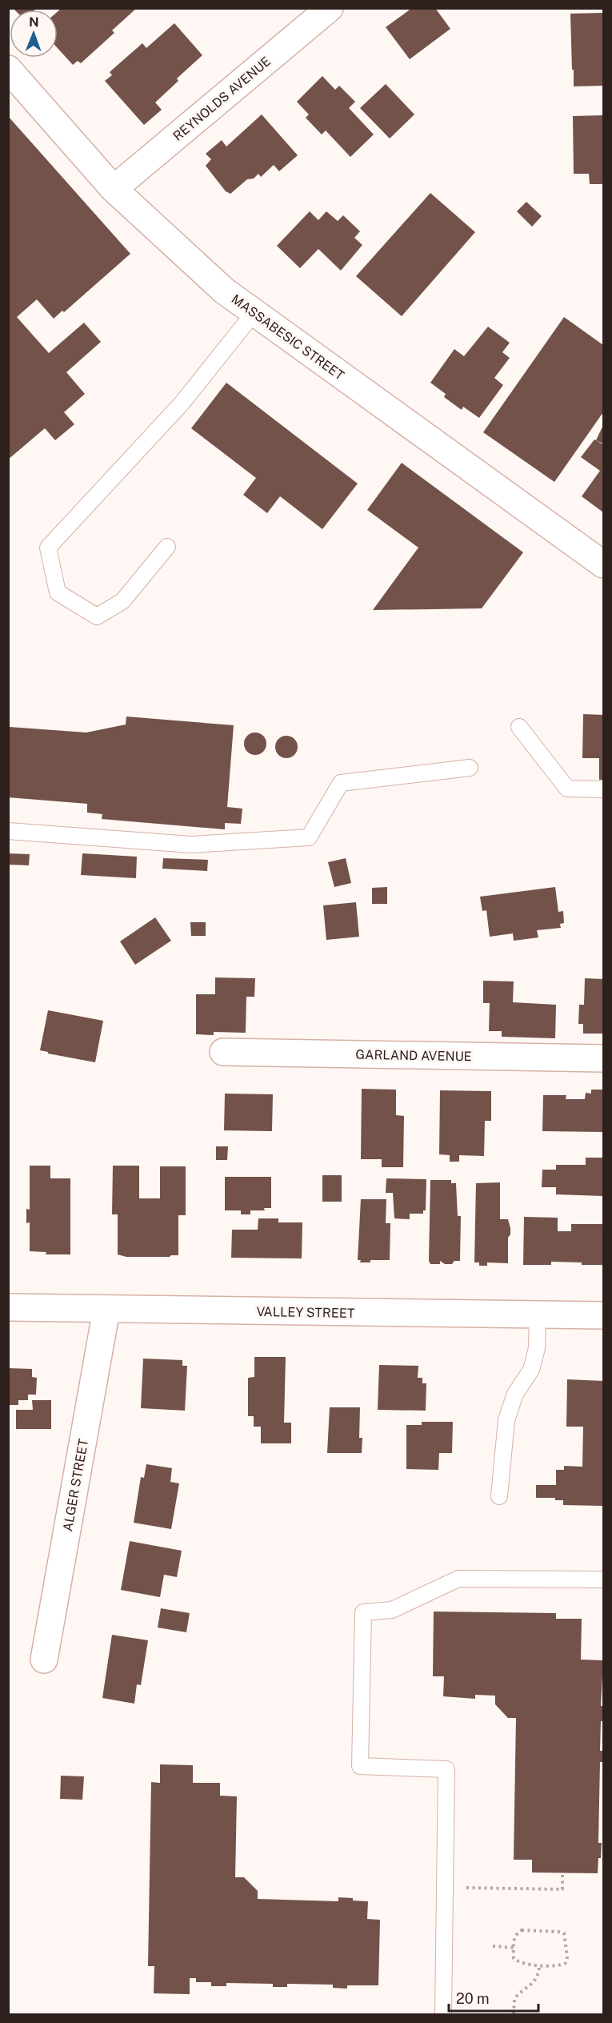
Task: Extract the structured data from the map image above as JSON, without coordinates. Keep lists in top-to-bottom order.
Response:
{
  "streets": {
    "street": [
      "REYNOLDS AVENUE",
      "MASSABESIC STREET",
      "GARLAND AVENUE",
      "VALLEY STREET",
      "ALGER STREET"
    ]
  },
  "crossings": [
    ["REYNOLDS AVENUE", "MASSABESIC STREET"],
    ["VALLEY STREET", "ALGER STREET"]
  ],
  "scale_bar": "20 m",
  "north": "top"
}
